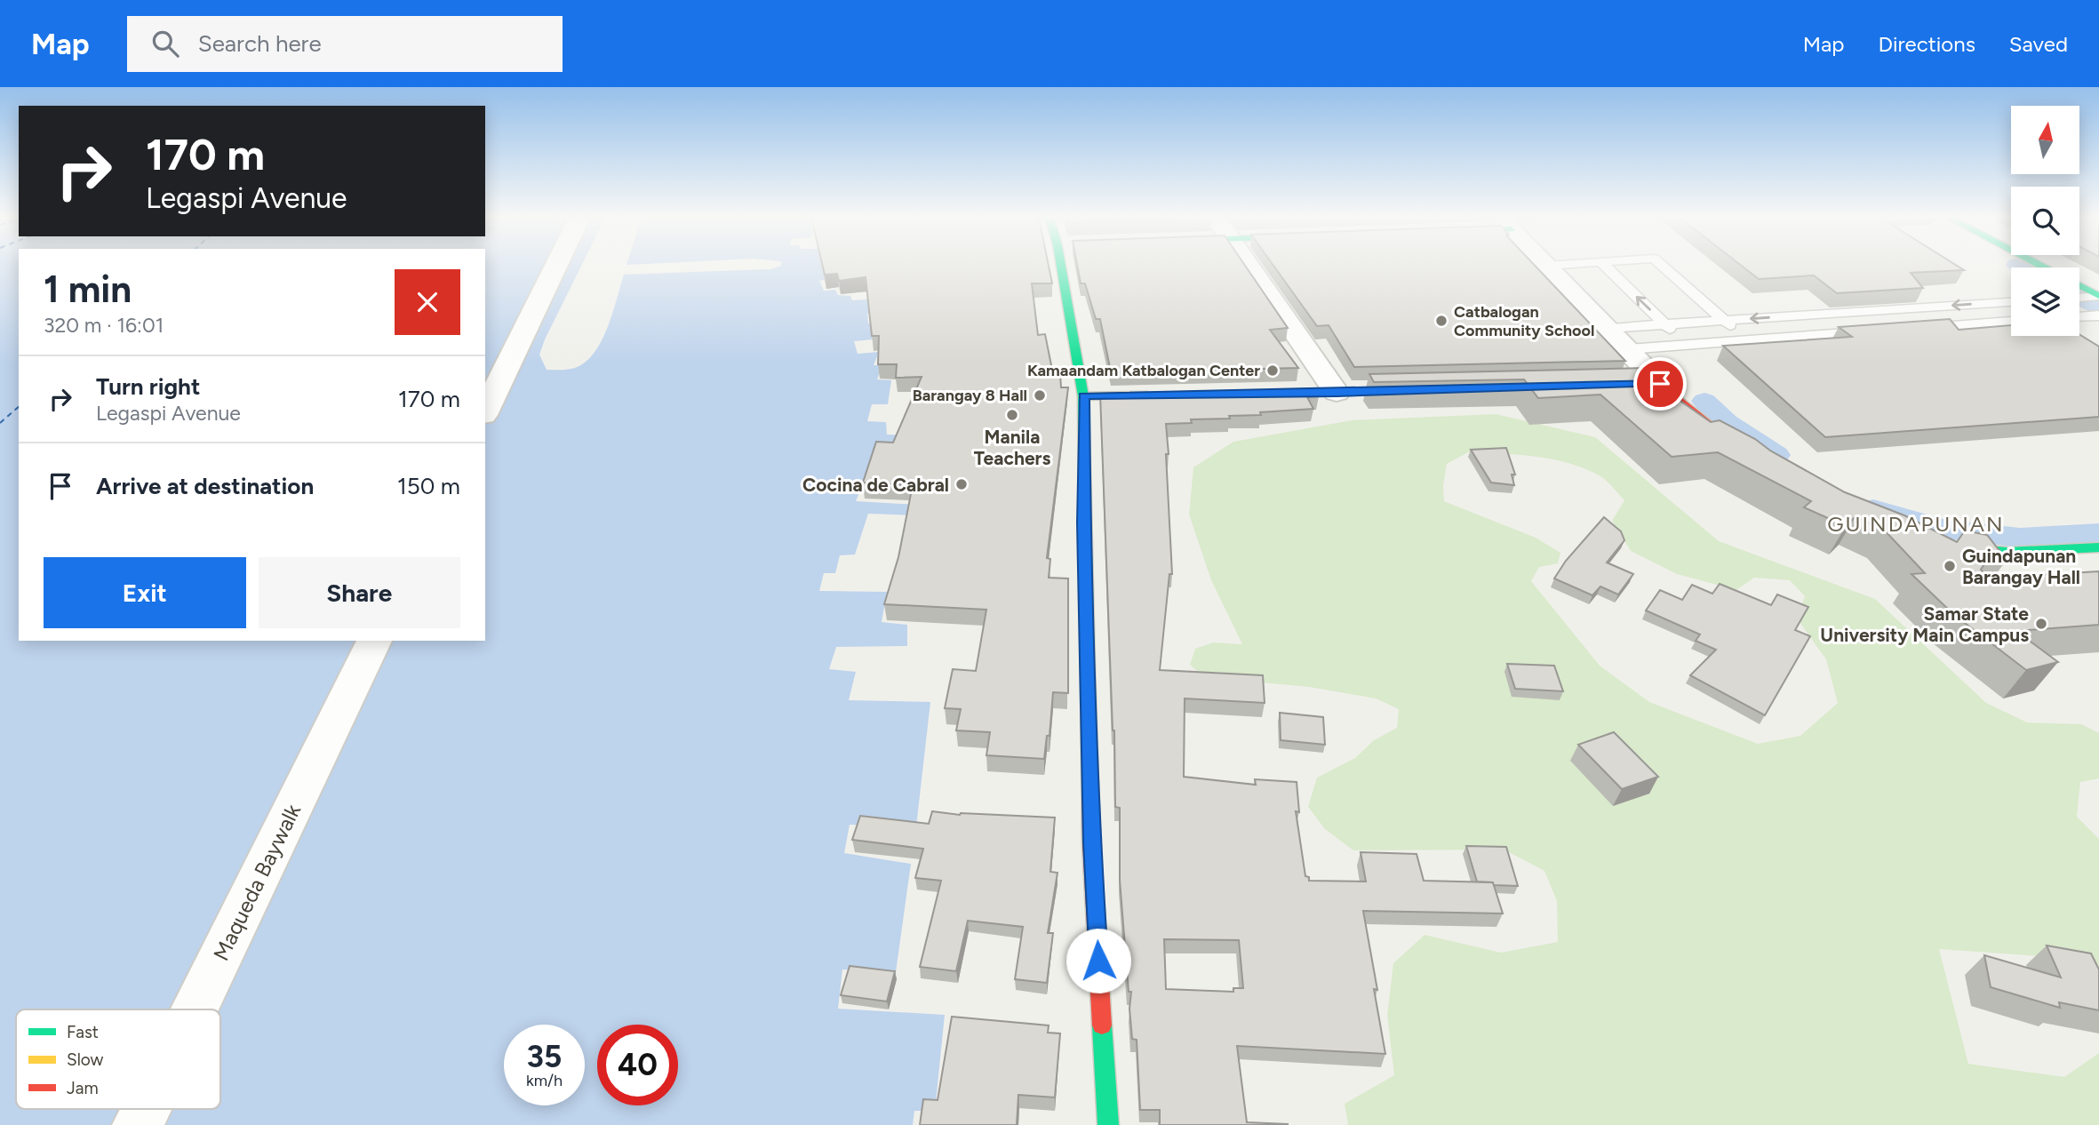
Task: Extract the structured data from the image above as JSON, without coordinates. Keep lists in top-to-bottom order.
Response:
{
  "streets": {
    "street": ["Maqueda Baywalk"]
  },
  "districts": ["GUINDAPUNAN"],
  "places": [
    "Catbalogan Community School",
    "Kamaandam Katbalogan Center",
    "Barangay 8 Hall",
    "Manila Teachers",
    "Cocina de Cabral",
    "Guindapunan Barangay Hall",
    "Samar State University Main Campus"
  ],
  "legend": ["Fast", "Slow", "Jam"],
  "north": "top",
  "page": {
    "header": "Map",
    "search": "Search here",
    "nav": ["Map", "Directions", "Saved"],
    "turn": ["170 m", "Legaspi Avenue"],
    "heading": ["1 min", "320 m · 16:01"],
    "list": [
      {
        "name": "Turn right",
        "note": "Legaspi Avenue",
        "value": "170 m"
      },
      {
        "name": "Arrive at destination",
        "value": "150 m"
      }
    ],
    "buttons": ["Exit", "Share"],
    "speed": "35 km/h",
    "limit": "40"
  }
}
